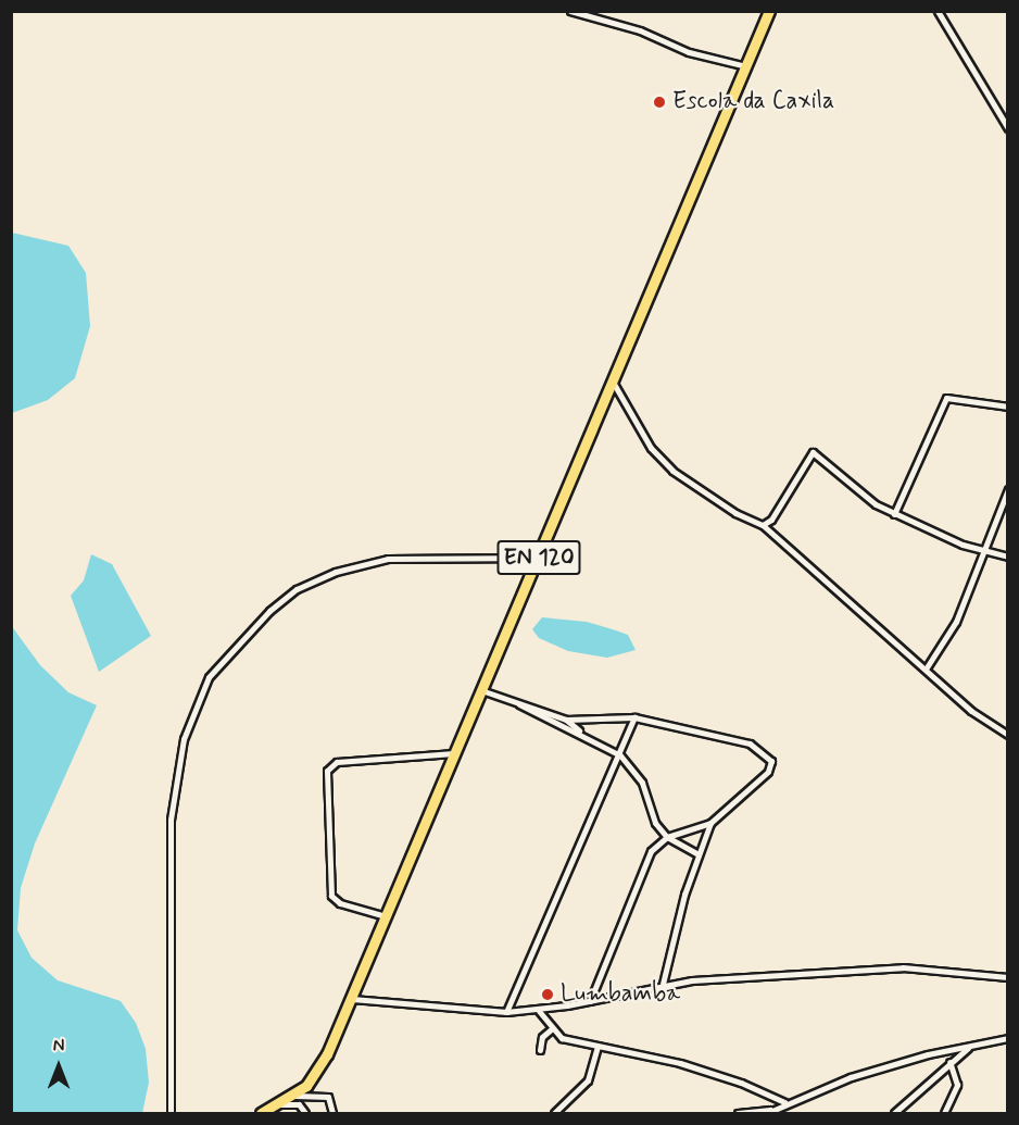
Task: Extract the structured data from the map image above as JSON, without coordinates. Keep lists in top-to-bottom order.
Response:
{
  "streets": {
    "main road": ["EN 120"]
  },
  "places": ["Escola da Caxila", "Lumbamba"],
  "north": "top"
}
